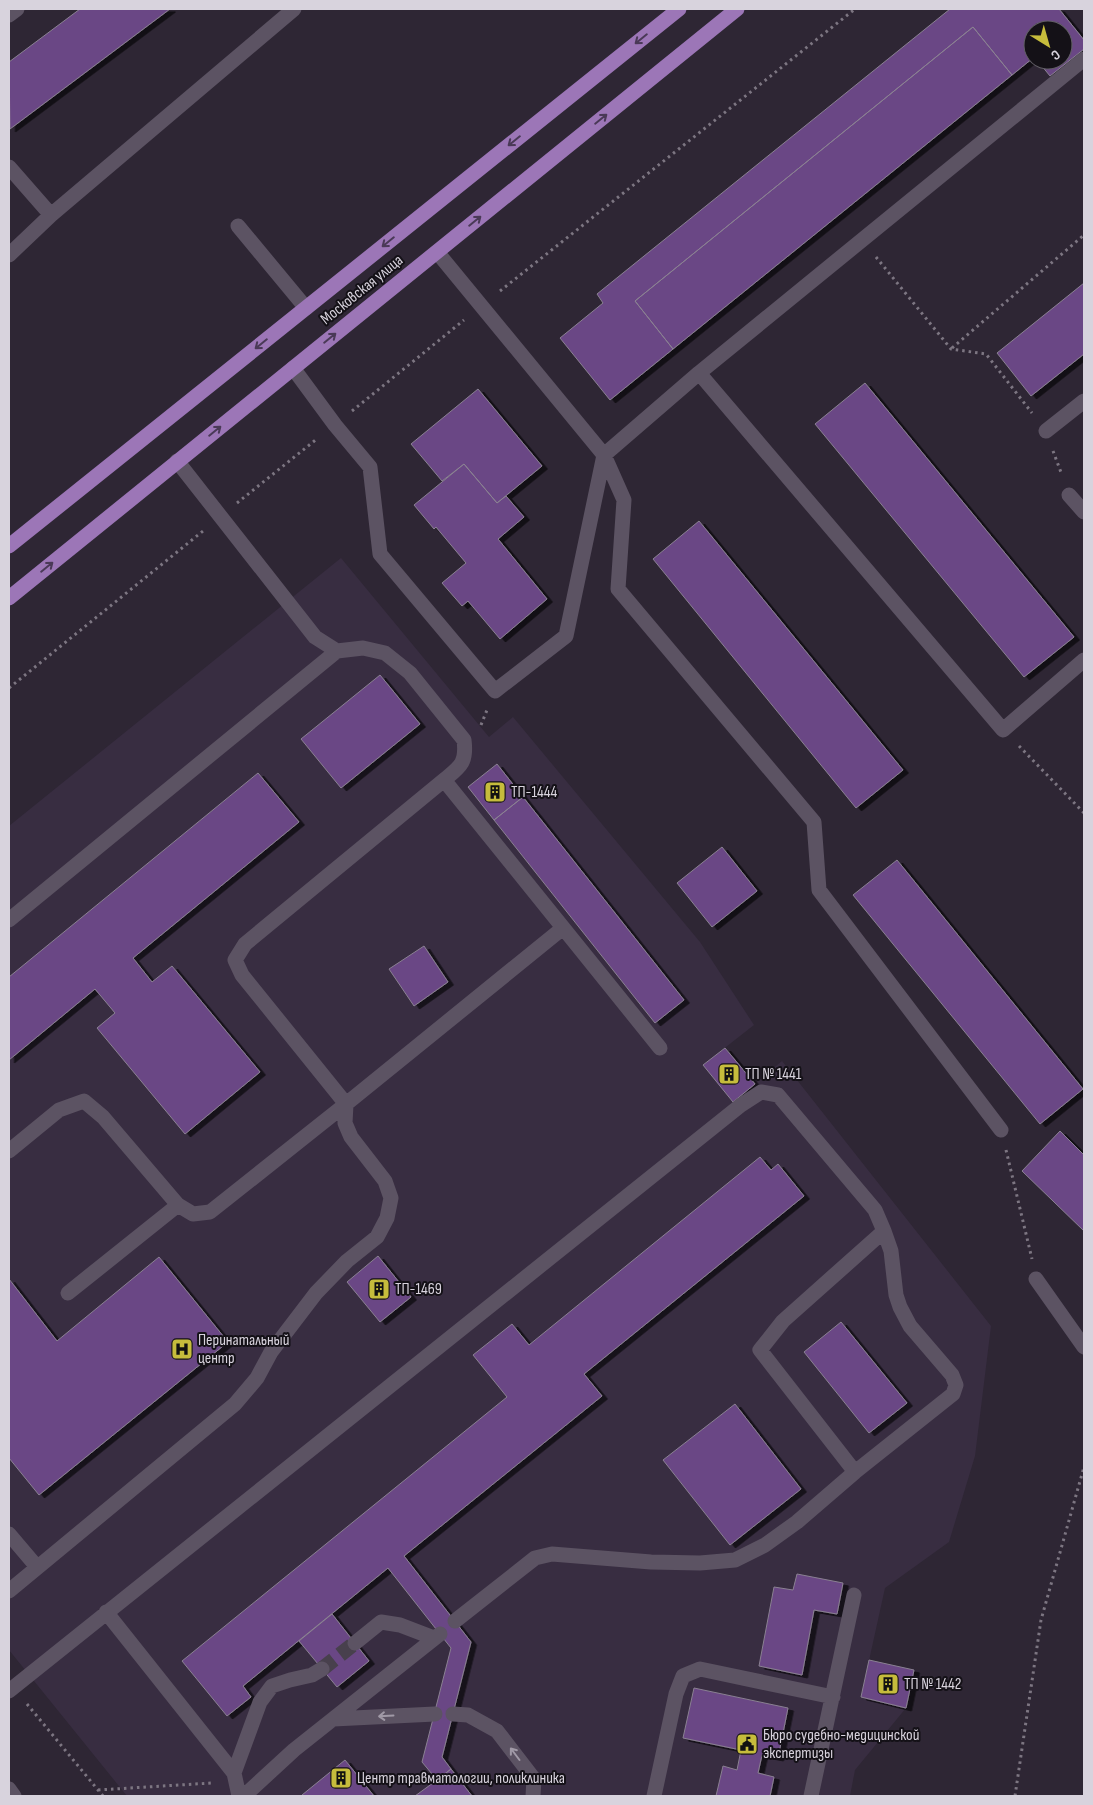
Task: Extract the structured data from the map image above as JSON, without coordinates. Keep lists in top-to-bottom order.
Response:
{
  "streets": {
    "main road": ["Московская улица"]
  },
  "places": {
    "building": [
      "ТП-1444",
      "ТП № 1441",
      "ТП-1469",
      "ТП № 1442",
      "Центр травматологии, поликлиника"
    ],
    "hospital": ["Перинатальный центр"],
    "public building": ["Бюро судебно-медицинской экспертизы"]
  },
  "north": "bottom right"
}
